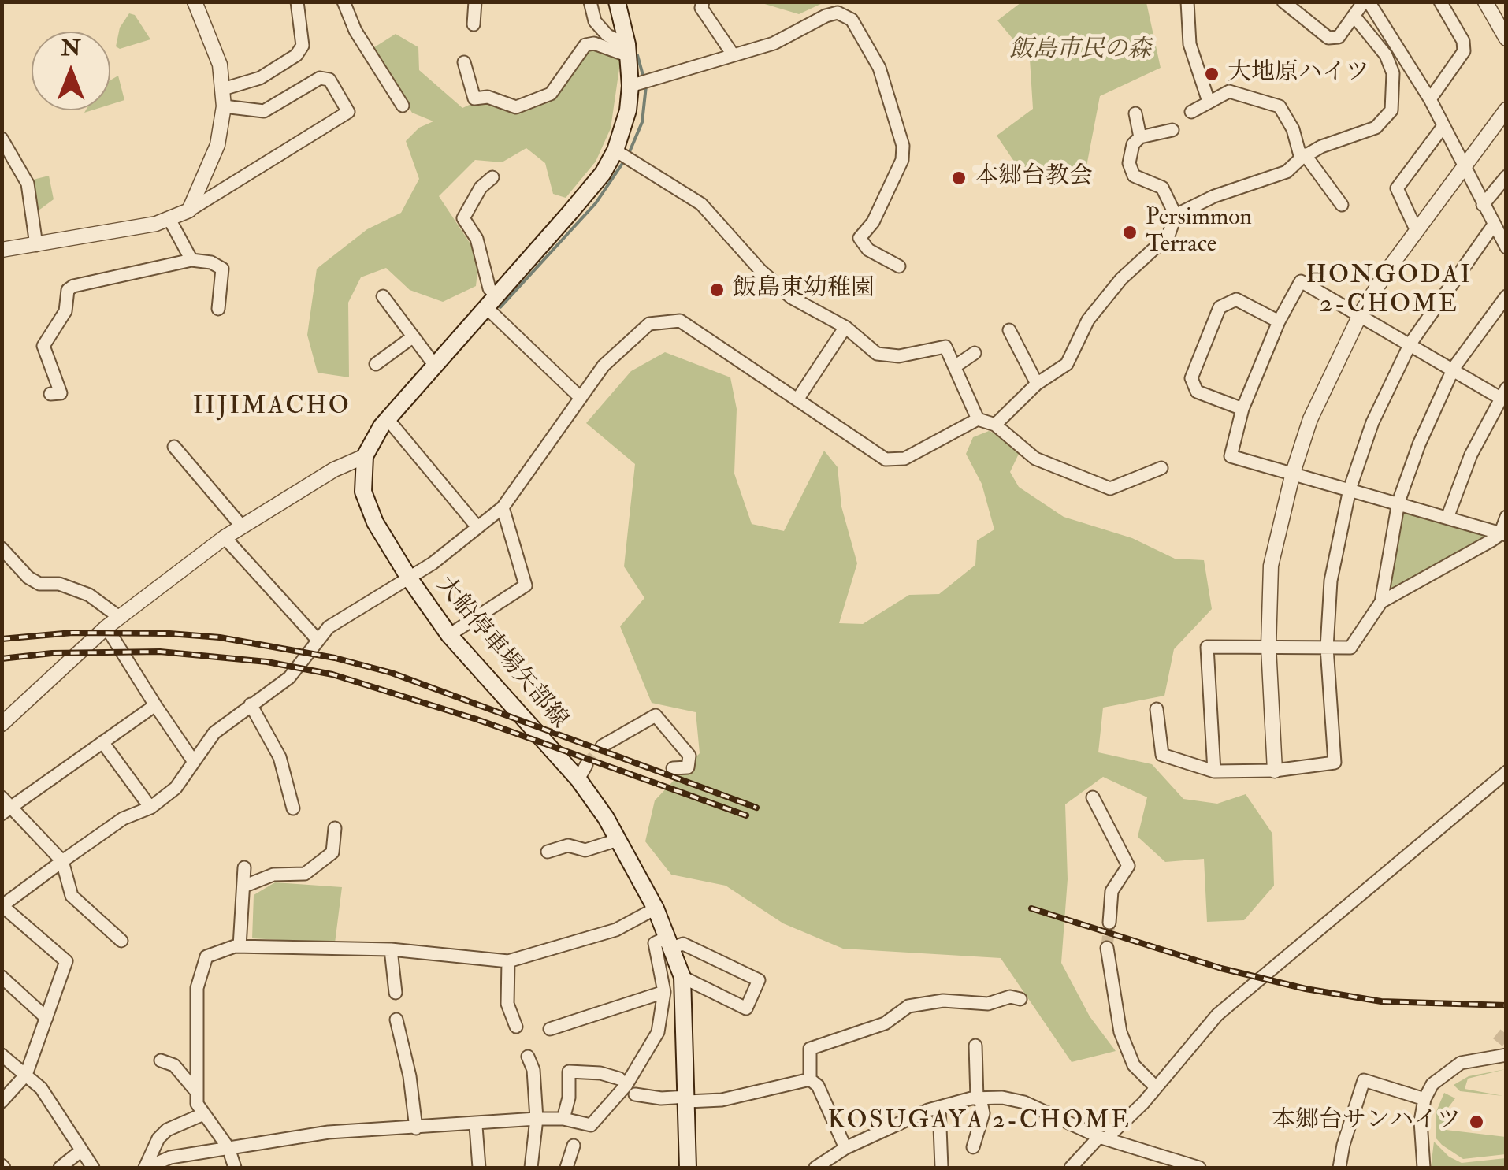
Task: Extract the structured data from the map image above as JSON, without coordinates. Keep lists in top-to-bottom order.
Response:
{
  "streets": {
    "main road": ["大船停車場矢部線"]
  },
  "districts": ["HONGODAI 2-CHOME", "IIJIMACHO", "KOSUGAYA 2-CHOME"],
  "parks": ["飯島市民の森"],
  "places": [
    "大地原ハイツ",
    "本郷台教会",
    "Persimmon Terrace",
    "飯島東幼稚園",
    "本郷台サンハイツ"
  ],
  "north": "top"
}
